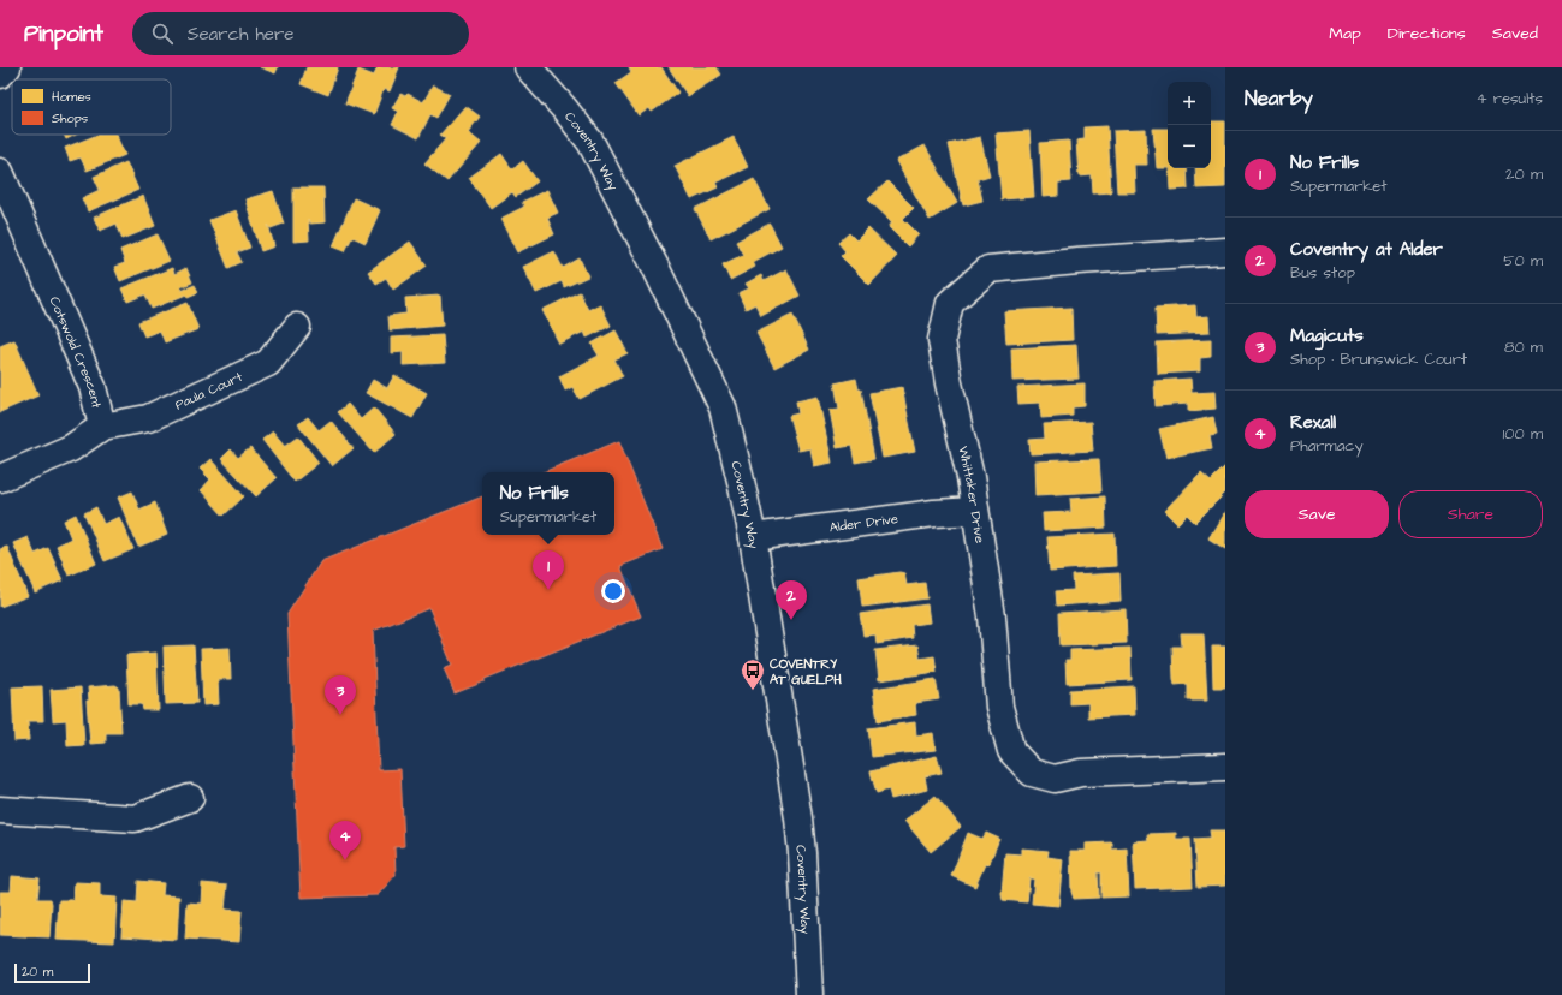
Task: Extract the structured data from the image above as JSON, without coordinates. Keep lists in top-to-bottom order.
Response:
{
  "streets": {
    "street": [
      "Coventry Way",
      "Cotswold Crescent",
      "Paula Court",
      "Whittaker Drive",
      "Alder Drive"
    ]
  },
  "crossings": [
    ["Coventry Way", "Alder Drive"],
    ["Cotswold Crescent", "Paula Court"],
    ["Whittaker Drive", "Alder Drive"]
  ],
  "places": {
    "bus stop": ["COVENTRY AT GUELPH"]
  },
  "legend": ["Homes", "Shops"],
  "scale_bar": "20 m",
  "page": {
    "header": "Pinpoint",
    "search": "Search here",
    "nav": ["Map", "Directions", "Saved"],
    "heading": ["Nearby", "4 results"],
    "map_buttons": ["+", "−"],
    "list": [
      {
        "mark": "1",
        "name": "No Frills",
        "note": "Supermarket",
        "value": "20 m"
      },
      {
        "mark": "2",
        "name": "Coventry at Alder",
        "note": "Bus stop",
        "value": "50 m"
      },
      {
        "mark": "3",
        "name": "Magicuts",
        "note": "Shop · Brunswick Court",
        "value": "80 m"
      },
      {
        "mark": "4",
        "name": "Rexall",
        "note": "Pharmacy",
        "value": "100 m"
      }
    ],
    "popup": ["No Frills", "Supermarket"],
    "buttons": ["Save", "Share"],
    "pins": [
      "1",
      "2",
      "3",
      "4"
    ],
    "scale": "20 m"
  }
}
